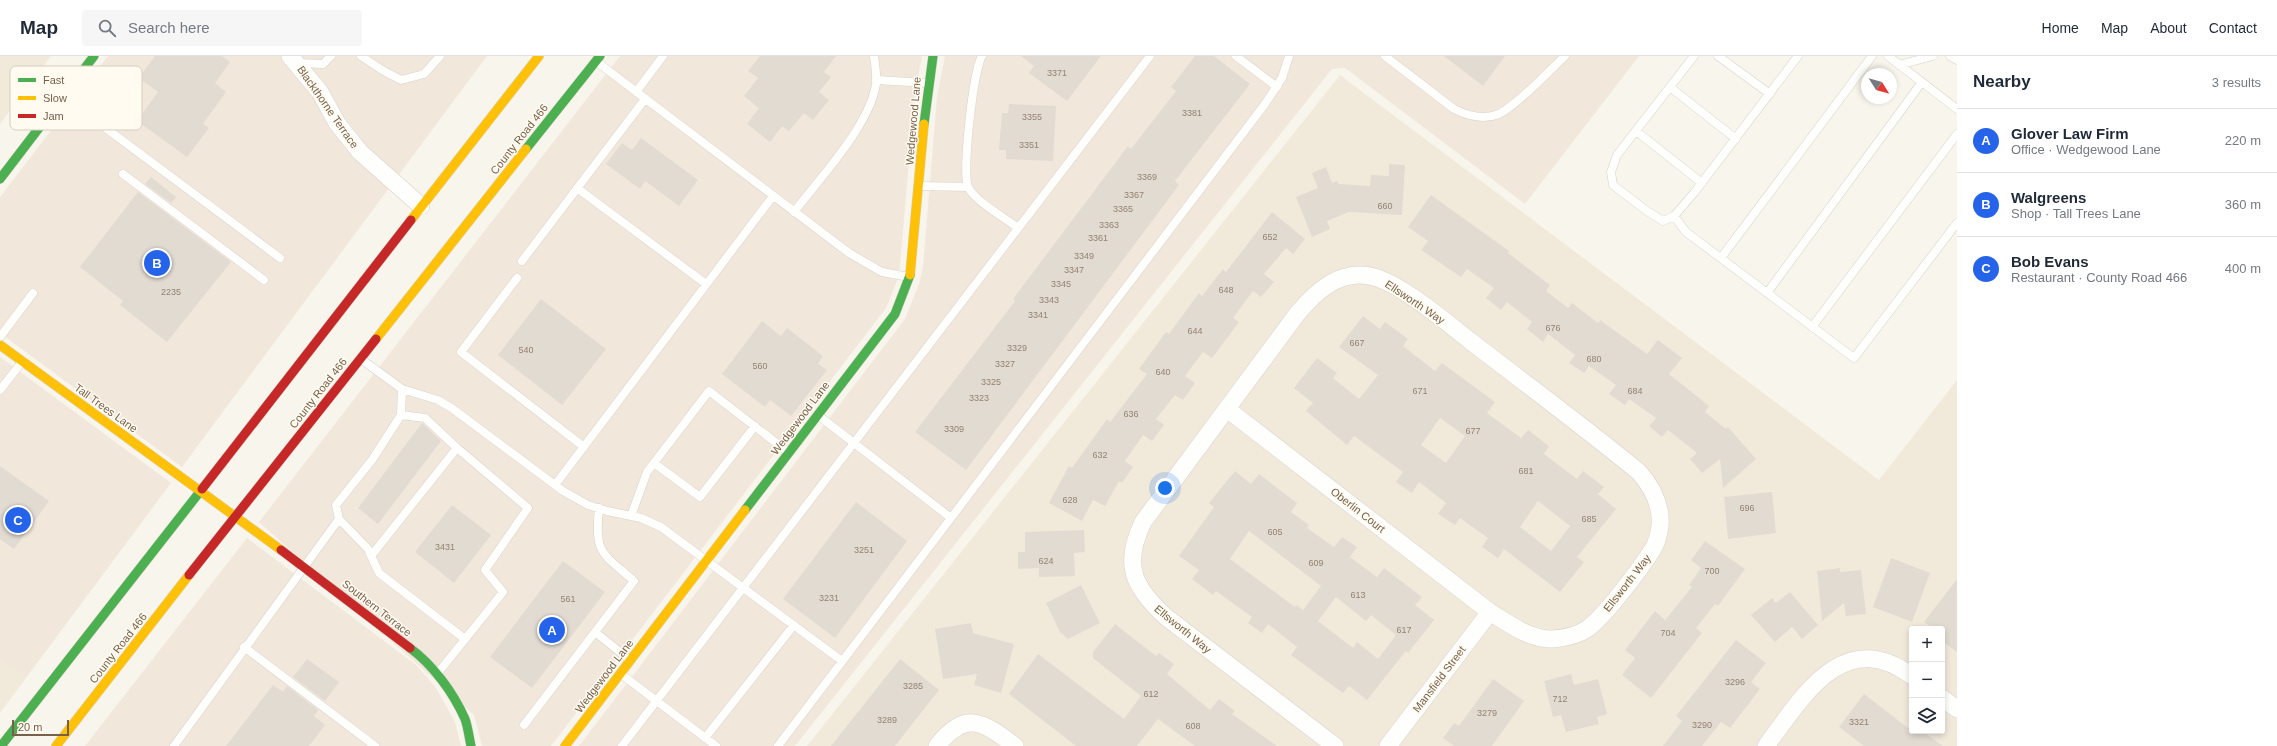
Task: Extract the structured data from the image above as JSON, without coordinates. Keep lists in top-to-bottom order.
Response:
{
  "streets": {
    "main road": [
      "Wedgewood Lane",
      "County Road 466",
      "Tall Trees Lane",
      "Southern Terrace"
    ],
    "street": [
      "Blackthorne Terrace",
      "Ellsworth Way",
      "Oberlin Court",
      "Mansfield Street"
    ]
  },
  "crossings": [
    ["County Road 466", "Tall Trees Lane"],
    ["County Road 466", "Southern Terrace"],
    ["Ellsworth Way", "Oberlin Court"],
    ["Ellsworth Way", "Mansfield Street"],
    ["Tall Trees Lane", "Southern Terrace"],
    ["Oberlin Court", "Mansfield Street"]
  ],
  "house_numbers": [
    "3371",
    "3381",
    "3355",
    "3351",
    "3369",
    "3367",
    "660",
    "3365",
    "3363",
    "652",
    "3361",
    "3349",
    "3347",
    "3345",
    "648",
    "2235",
    "3343",
    "3341",
    "676",
    "644",
    "667",
    "3329",
    "540",
    "680",
    "3327",
    "560",
    "640",
    "3325",
    "671",
    "684",
    "3323",
    "636",
    "3309",
    "677",
    "632",
    "681",
    "628",
    "696",
    "685",
    "605",
    "3431",
    "3251",
    "624",
    "609",
    "700",
    "613",
    "3231",
    "561",
    "617",
    "704",
    "3296",
    "3285",
    "612",
    "712",
    "3279",
    "3289",
    "3321",
    "3290",
    "608"
  ],
  "legend": ["Fast", "Slow", "Jam"],
  "scale_bar": "20 m",
  "north": "bottom right",
  "page": {
    "header": "Map",
    "search": "Search here",
    "nav": [
      "Home",
      "Map",
      "About",
      "Contact"
    ],
    "heading": ["Nearby", "3 results"],
    "list": [
      {
        "mark": "A",
        "name": "Glover Law Firm",
        "note": "Office · Wedgewood Lane",
        "value": "220 m"
      },
      {
        "mark": "B",
        "name": "Walgreens",
        "note": "Shop · Tall Trees Lane",
        "value": "360 m"
      },
      {
        "mark": "C",
        "name": "Bob Evans",
        "note": "Restaurant · County Road 466",
        "value": "400 m"
      }
    ],
    "pins": ["B", "C", "A"],
    "map_buttons": ["+", "−"],
    "scale": "20 m"
  }
}
